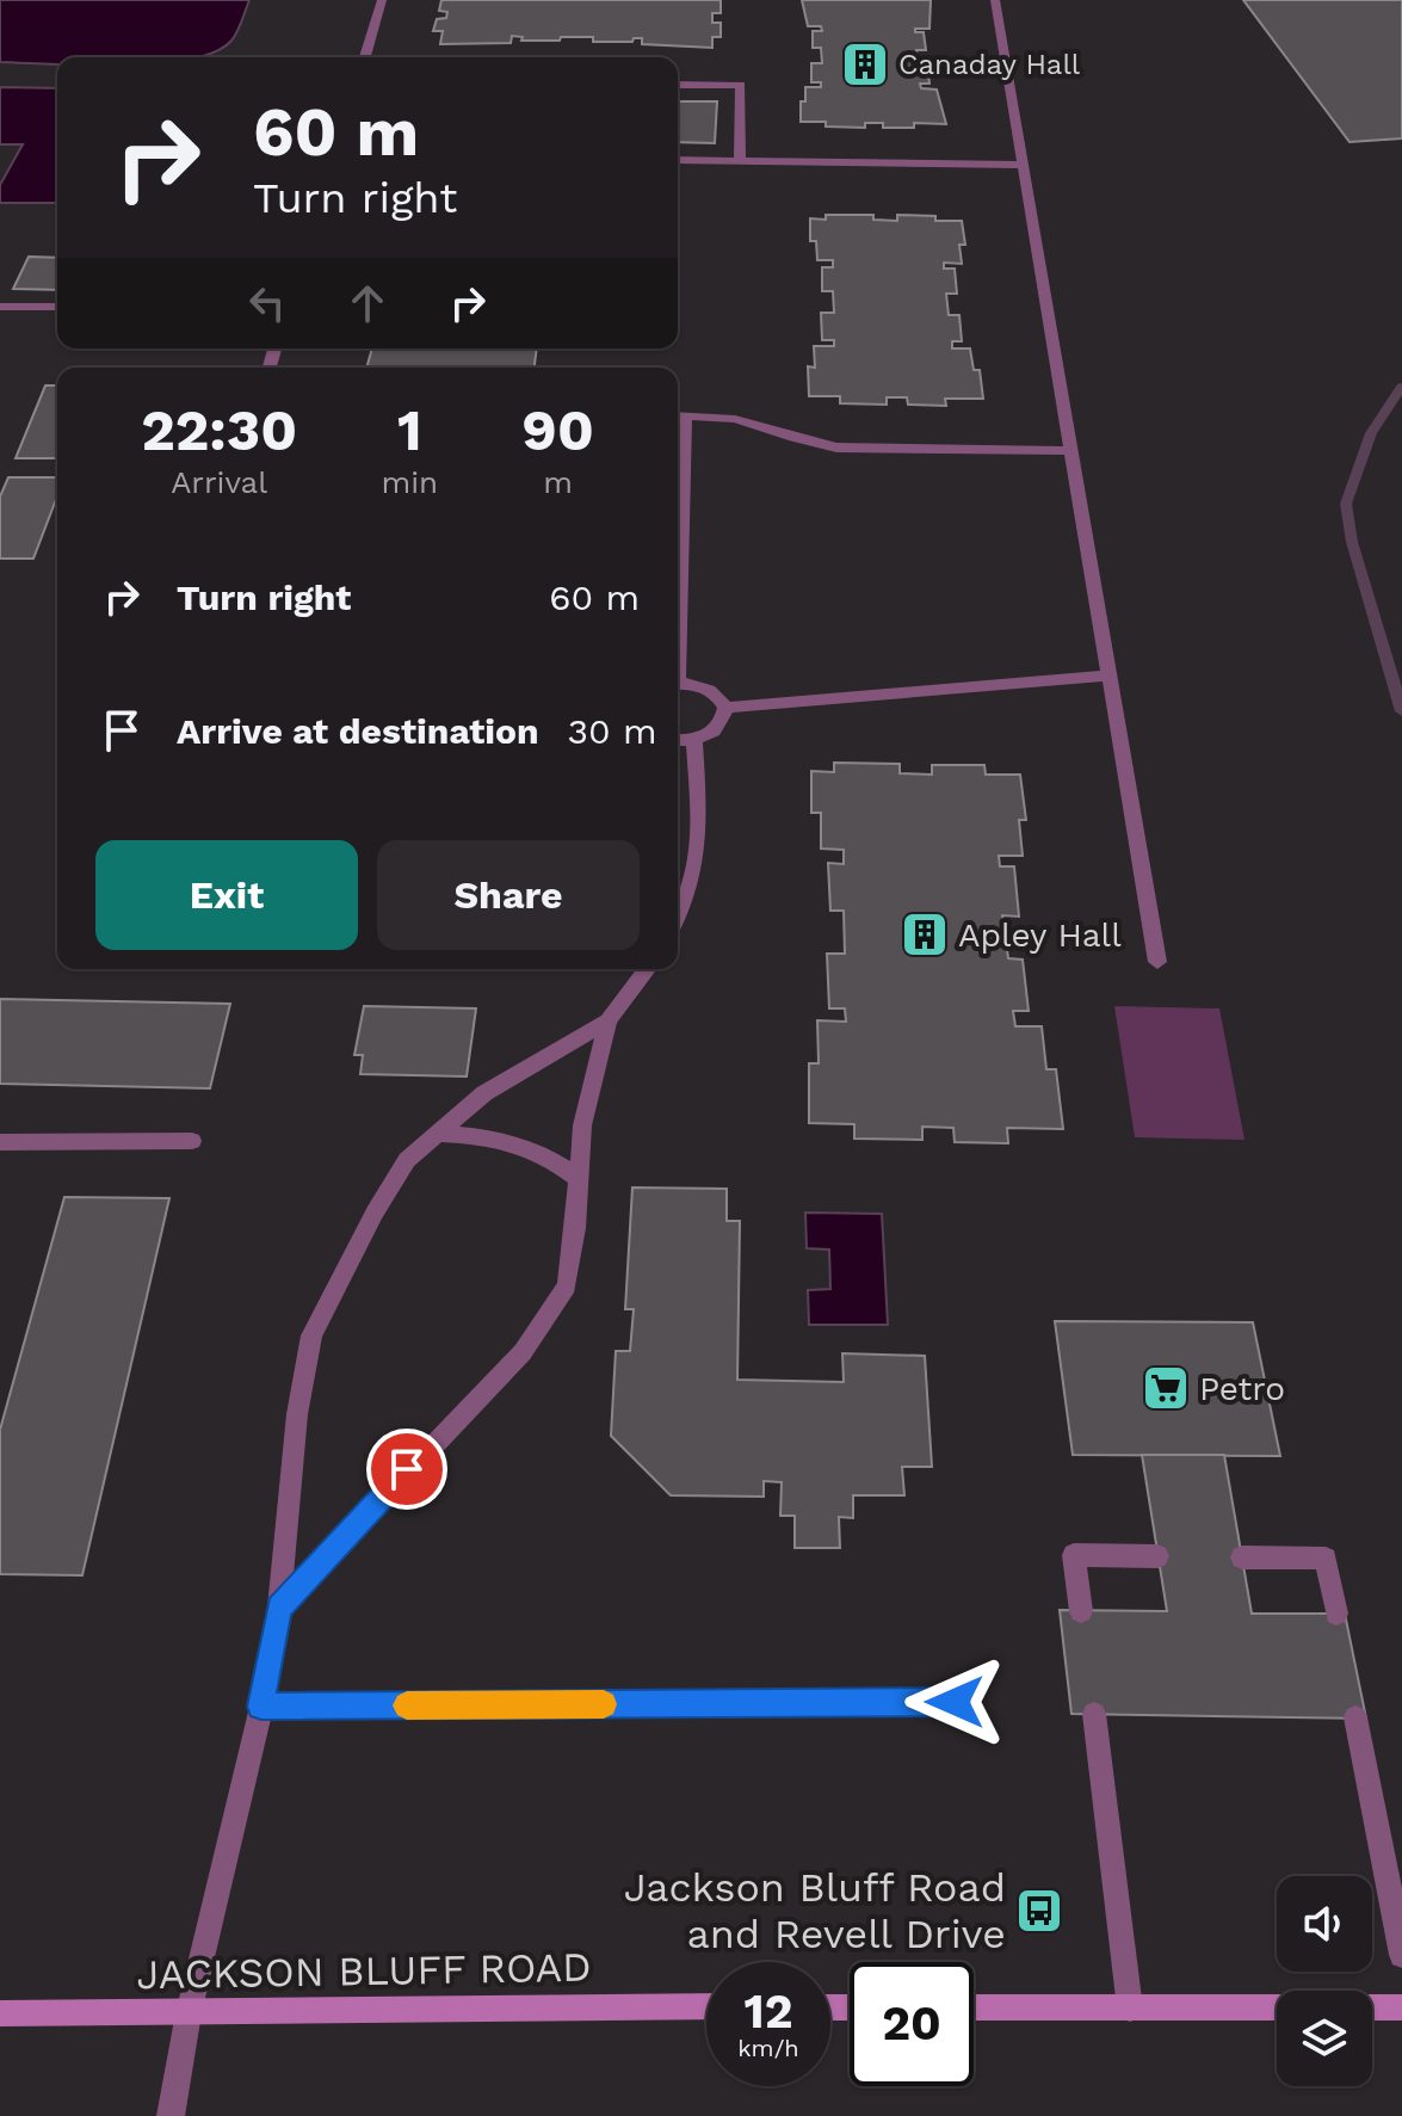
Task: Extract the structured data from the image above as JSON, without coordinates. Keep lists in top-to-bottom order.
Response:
{
  "streets": {
    "street": ["JACKSON BLUFF ROAD"]
  },
  "places": {
    "building": ["Canaday Hall", "Apley Hall"],
    "supermarket": ["Petro"],
    "bus stop": ["Jackson Bluff Road and Revell Drive"]
  },
  "page": {
    "turn": ["60 m", "Turn right"],
    "eta": [
      "22:30",
      "Arrival",
      "1",
      "min",
      "90",
      "m"
    ],
    "list": [
      {
        "name": "Turn right",
        "value": "60 m"
      },
      {
        "name": "Arrive at destination",
        "value": "30 m"
      }
    ],
    "buttons": ["Exit", "Share"],
    "speed": "12 km/h",
    "limit": "20"
  }
}
